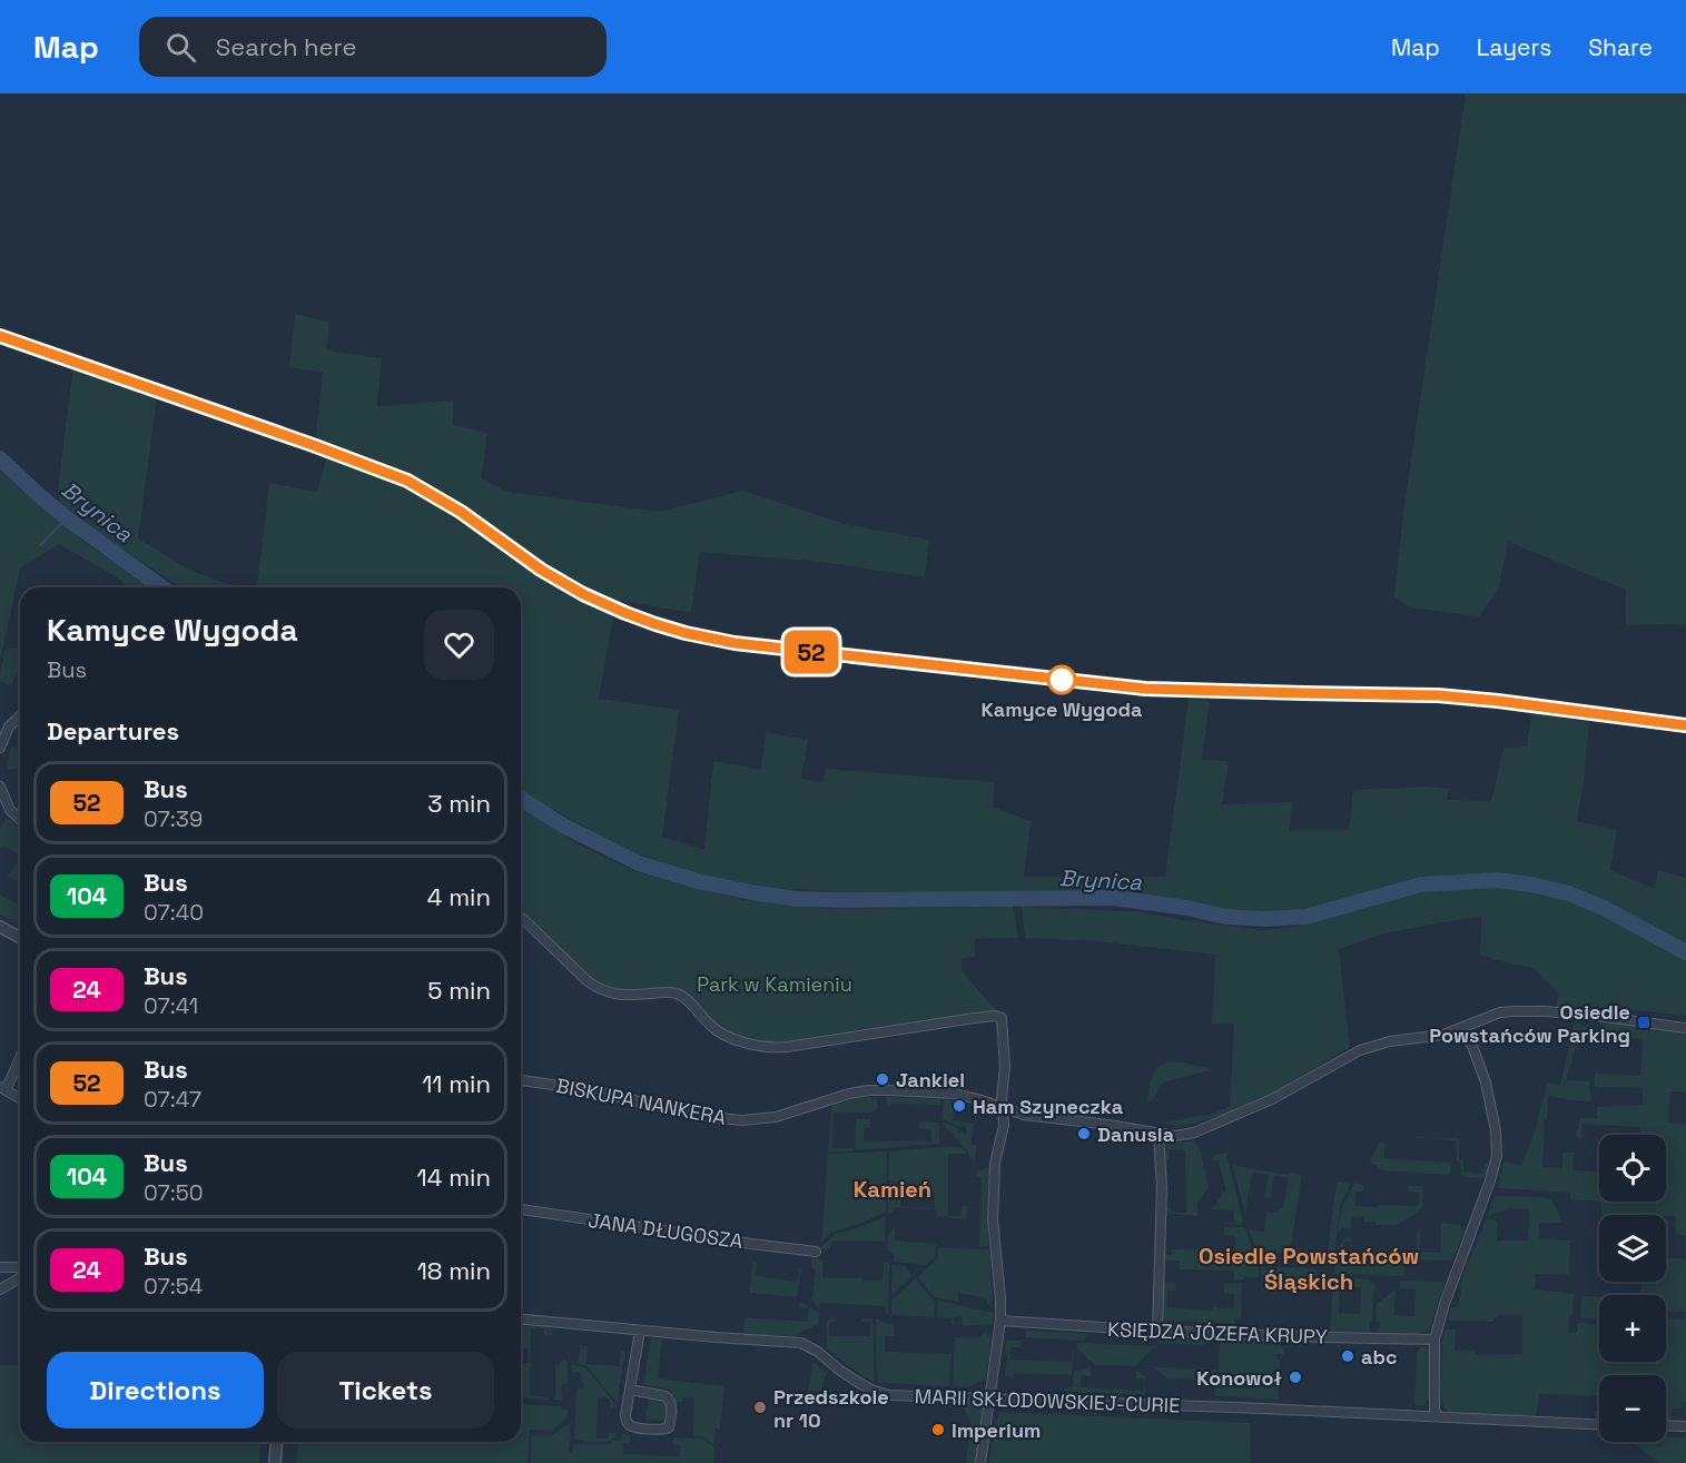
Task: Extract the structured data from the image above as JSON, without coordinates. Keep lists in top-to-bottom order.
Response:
{
  "streets": {
    "street": [
      "BISKUPA NANKERA",
      "JANA DŁUGOSZA",
      "KSIĘDZA JÓZEFA KRUPY",
      "MARII SKŁODOWSKIEJ-CURIE"
    ]
  },
  "districts": ["Kamień", "Osiedle Powstańców Śląskich"],
  "water": ["Brynica"],
  "parks": ["Park w Kamieniu"],
  "places": {
    "other": [
      "Kamyce Wygoda",
      "Jankiel",
      "Ham Szyneczka",
      "Danusia",
      "abc",
      "Konowoł",
      "Przedszkole nr 10",
      "Imperium"
    ],
    "transit": ["Osiedle Powstańców Parking"]
  },
  "lines": ["bus line 52"],
  "page": {
    "header": "Map",
    "search": "Search here",
    "nav": ["Map", "Layers", "Share"],
    "on_map": "52",
    "heading": [
      ["Kamyce Wygoda", "Bus"],
      "Departures"
    ],
    "list": [
      {
        "mark": "52",
        "name": "Bus",
        "note": "07:39",
        "value": "3 min"
      },
      {
        "mark": "104",
        "name": "Bus",
        "note": "07:40",
        "value": "4 min"
      },
      {
        "mark": "24",
        "name": "Bus",
        "note": "07:41",
        "value": "5 min"
      },
      {
        "mark": "52",
        "name": "Bus",
        "note": "07:47",
        "value": "11 min"
      },
      {
        "mark": "104",
        "name": "Bus",
        "note": "07:50",
        "value": "14 min"
      },
      {
        "mark": "24",
        "name": "Bus",
        "note": "07:54",
        "value": "18 min"
      }
    ],
    "map_buttons": ["+", "−"],
    "buttons": ["Directions", "Tickets"]
  }
}
